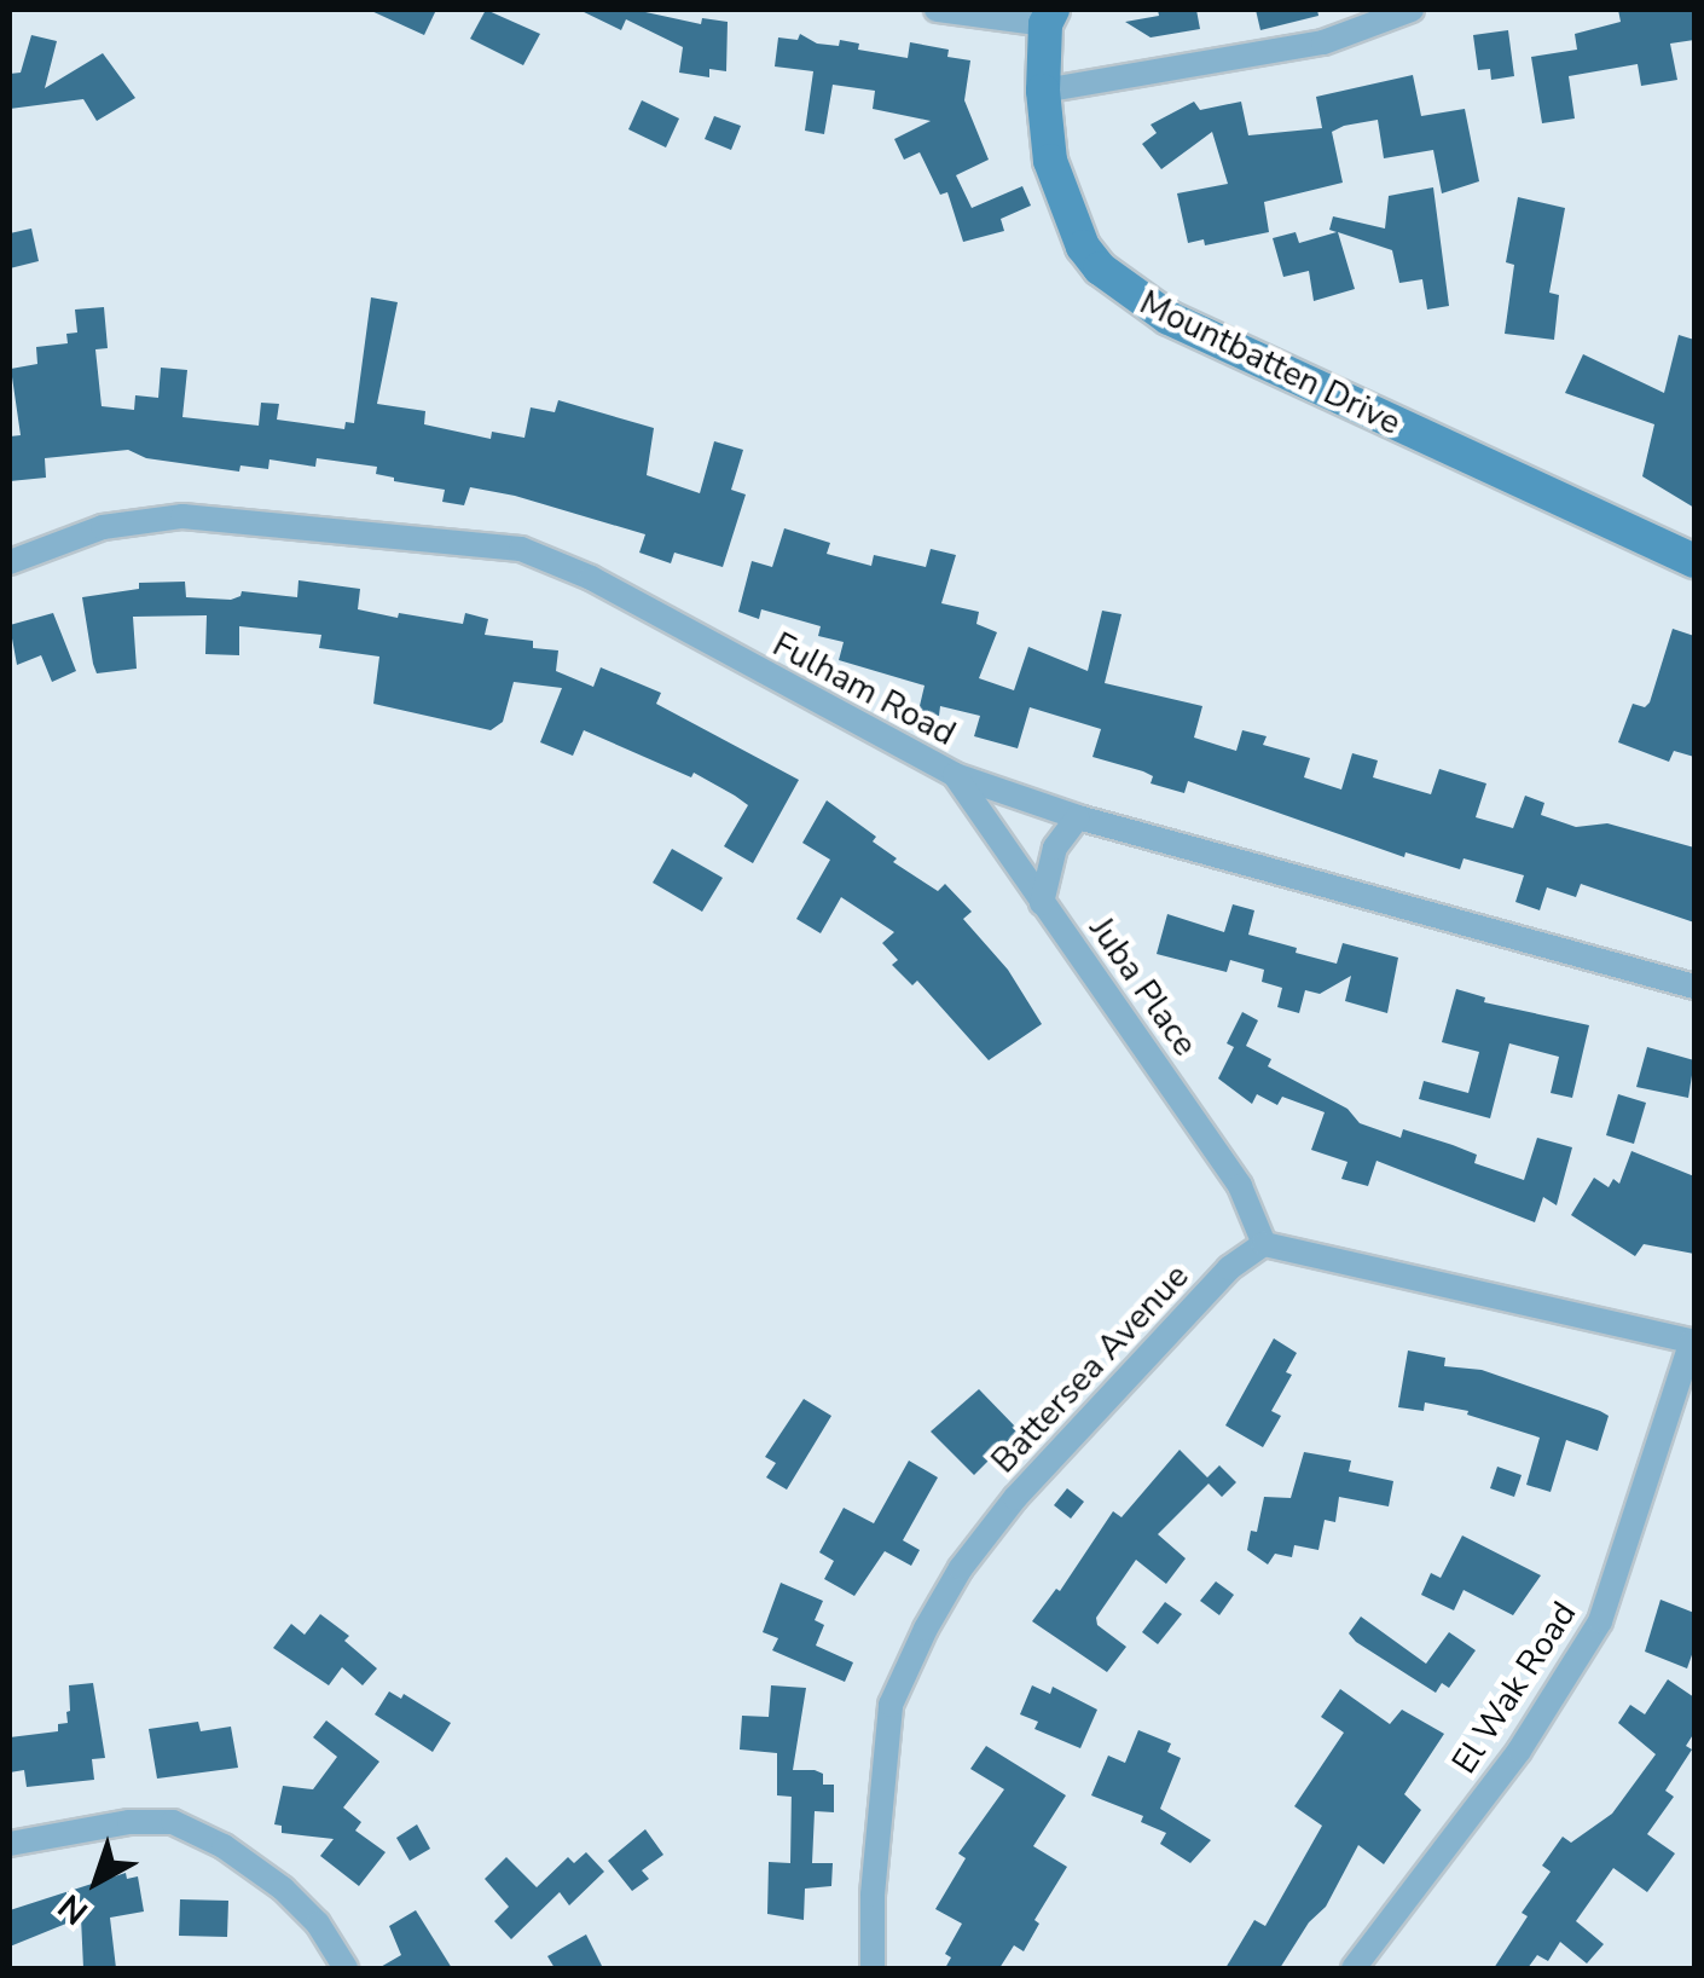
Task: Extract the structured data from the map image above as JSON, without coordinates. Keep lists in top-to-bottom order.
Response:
{
  "streets": {
    "main road": ["Mountbatten Drive"],
    "street": [
      "Fulham Road",
      "Juba Place",
      "Battersea Avenue",
      "El Wak Road"
    ]
  },
  "crossings": [
    ["Fulham Road", "Juba Place"],
    ["Juba Place", "Battersea Avenue"]
  ],
  "north": "bottom left"
}
